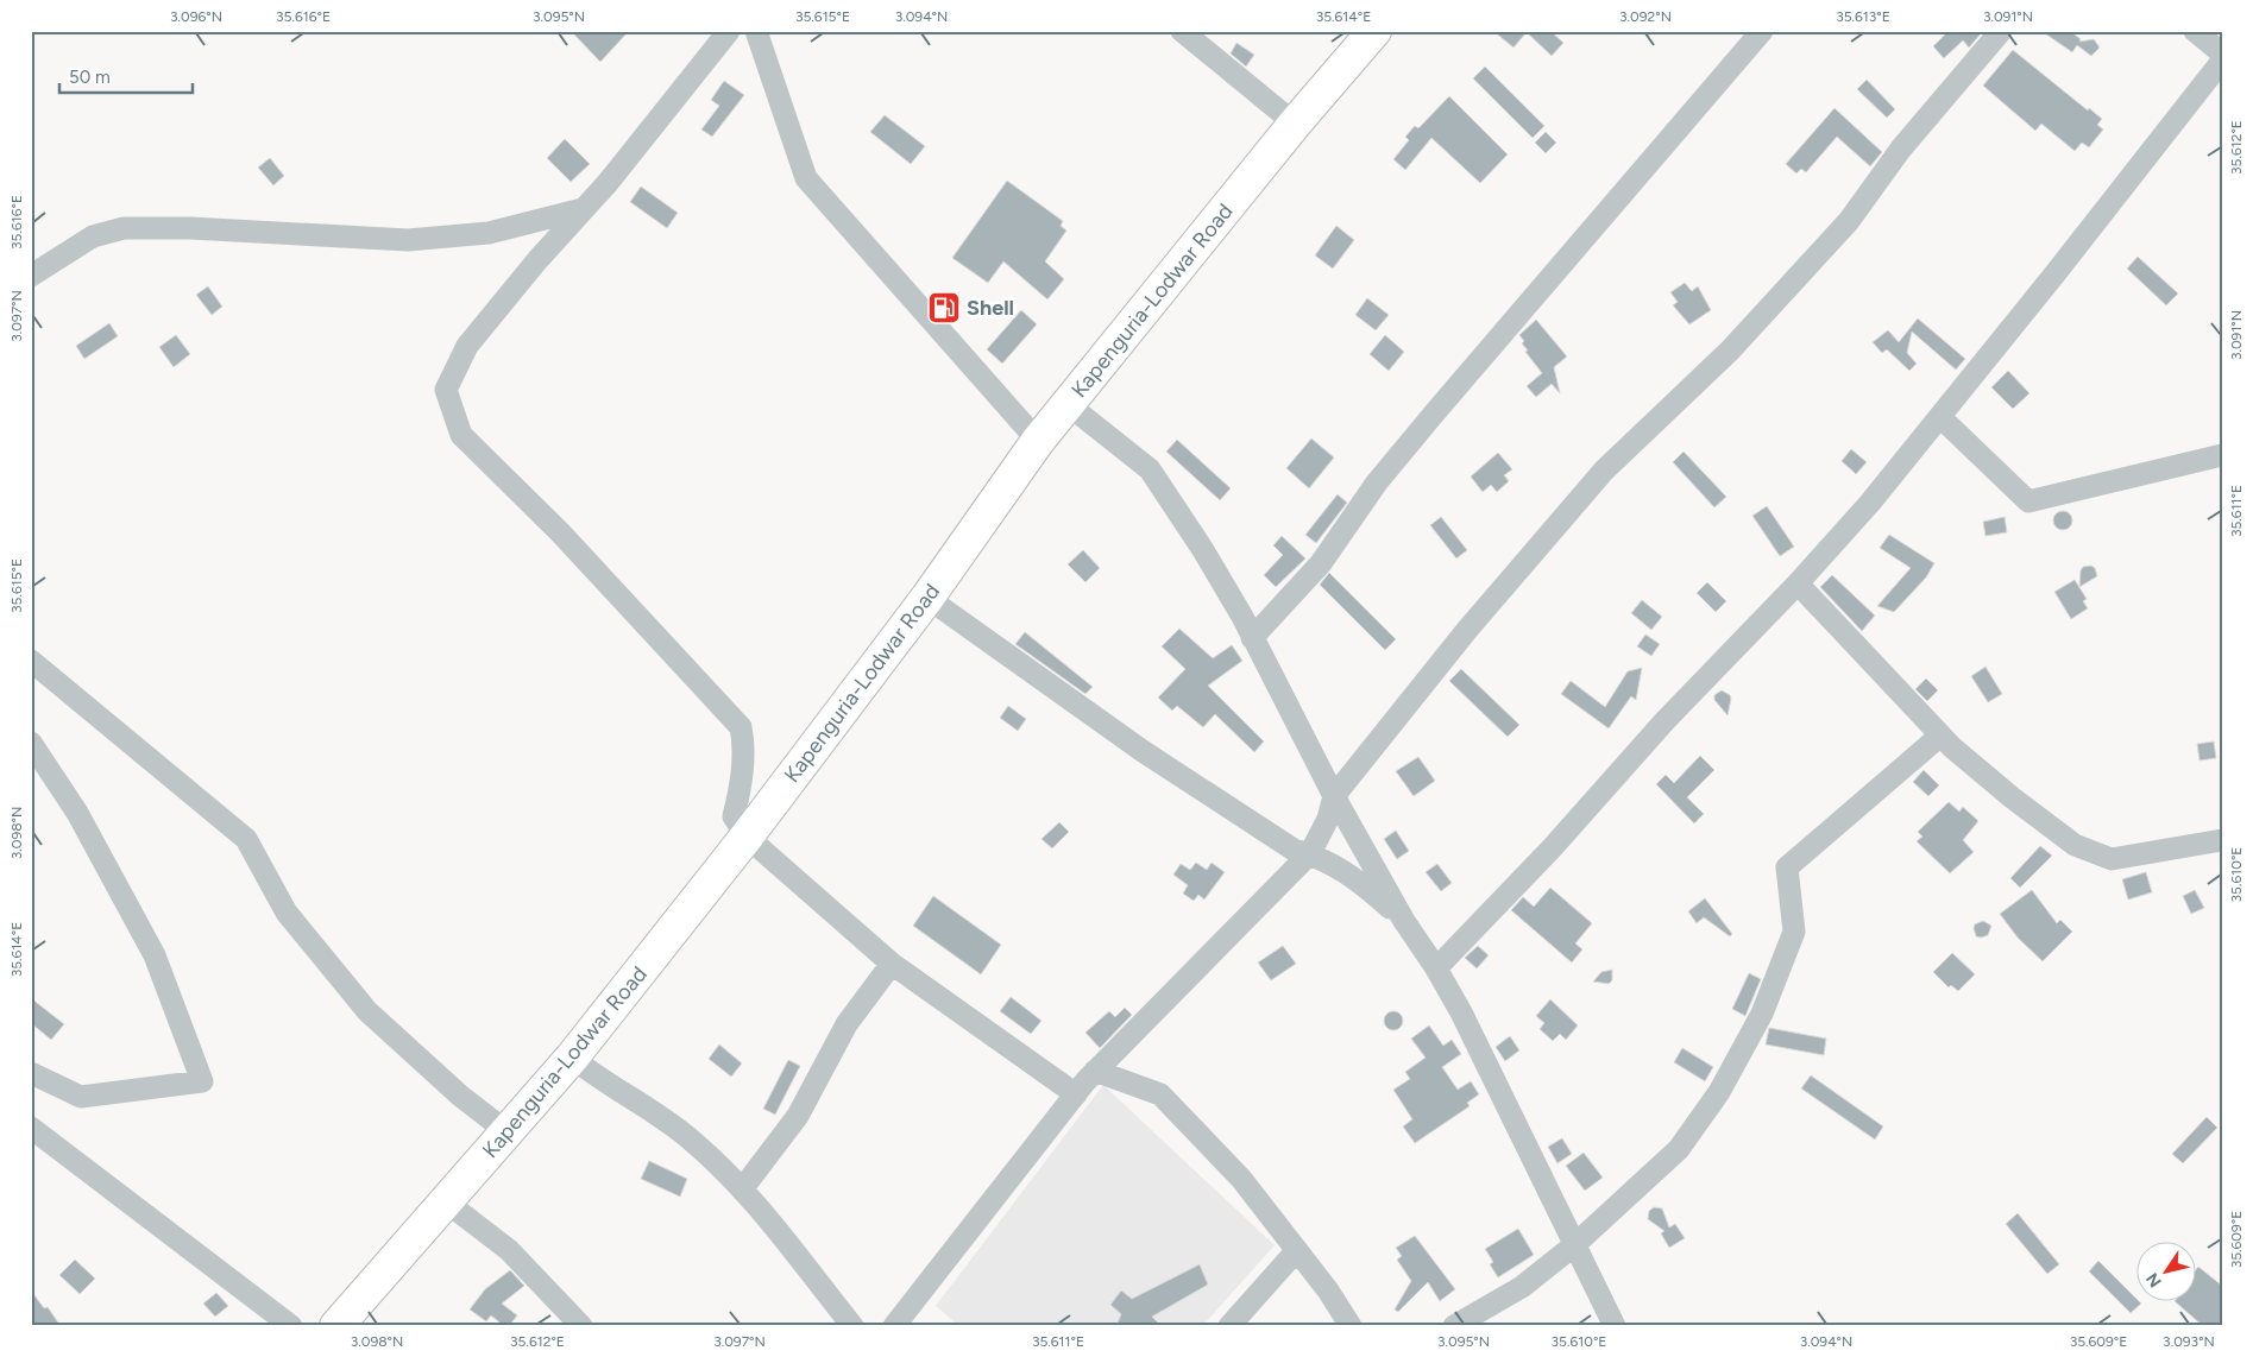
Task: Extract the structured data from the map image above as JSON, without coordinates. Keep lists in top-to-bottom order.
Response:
{
  "streets": {
    "highway": ["Kapenguria-Lodwar Road"]
  },
  "places": {
    "fuel station": ["Shell"]
  },
  "scale_bar": "50 m",
  "north": "bottom left",
  "coordinates": [
    "3.096°N",
    "35.616°E",
    "3.095°N",
    "35.615°E",
    "3.094°N",
    "35.614°E",
    "3.092°N",
    "35.613°E",
    "3.091°N",
    "35.612°E",
    "3.097°N",
    "35.611°E",
    "3.098°N",
    "35.610°E",
    "35.609°E",
    "3.093°N"
  ]
}
